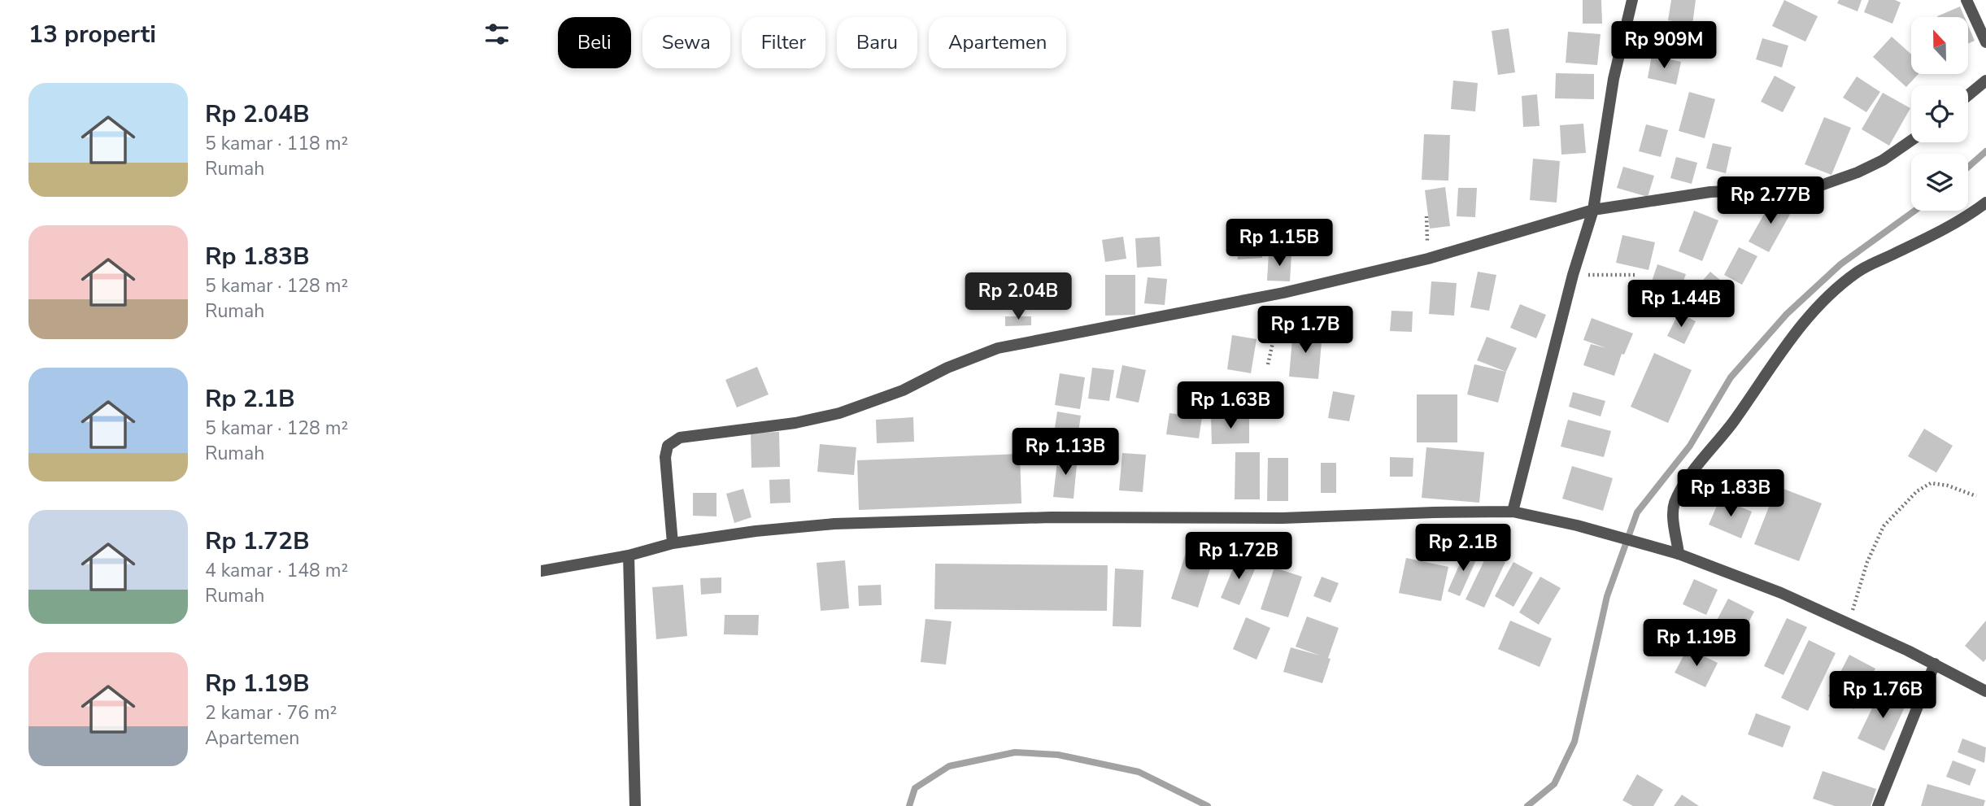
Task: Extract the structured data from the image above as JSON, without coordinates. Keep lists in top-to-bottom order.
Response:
{
  "north": "top",
  "page": {
    "heading": "13 properti",
    "chip": [
      "Beli",
      "Sewa",
      "Filter",
      "Baru",
      "Apartemen"
    ],
    "price": [
      "Rp 909M",
      "Rp 2.77B",
      "Rp 1.15B",
      "Rp 2.04B",
      "Rp 1.44B",
      "Rp 1.7B",
      "Rp 1.63B",
      "Rp 1.13B",
      "Rp 1.83B",
      "Rp 2.1B",
      "Rp 1.72B",
      "Rp 1.19B",
      "Rp 1.76B"
    ],
    "list": [
      {
        "name": "Rp 2.04B",
        "note": "5 kamar · 118 m² · Rumah"
      },
      {
        "name": "Rp 1.83B",
        "note": "5 kamar · 128 m² · Rumah"
      },
      {
        "name": "Rp 2.1B",
        "note": "5 kamar · 128 m² · Rumah"
      },
      {
        "name": "Rp 1.72B",
        "note": "4 kamar · 148 m² · Rumah"
      },
      {
        "name": "Rp 1.19B",
        "note": "2 kamar · 76 m² · Apartemen"
      }
    ]
  }
}
